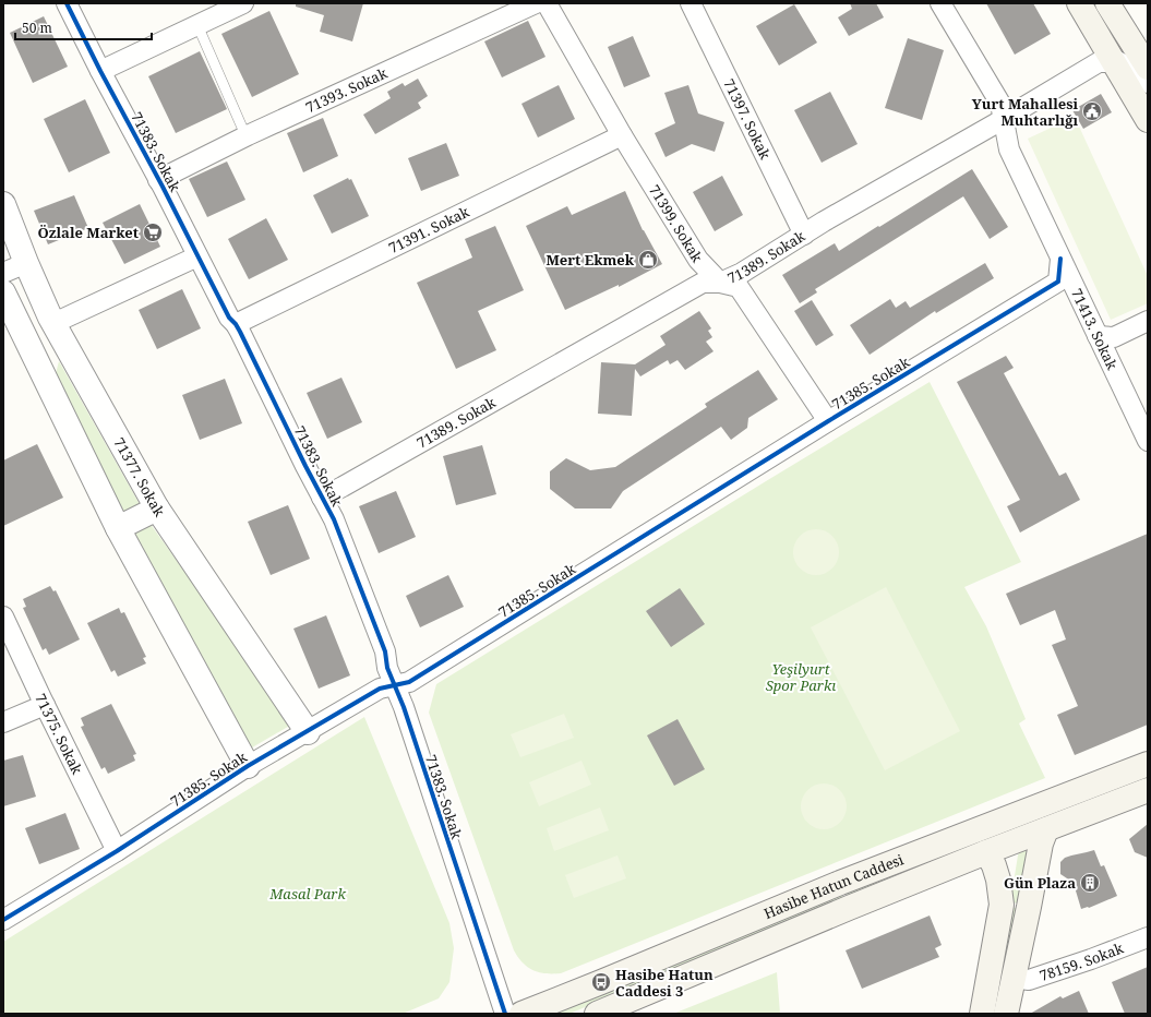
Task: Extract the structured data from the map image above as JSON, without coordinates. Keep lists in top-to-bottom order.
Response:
{
  "streets": {
    "main road": ["Hasibe Hatun Caddesi"],
    "street": [
      "71393. Sokak",
      "71397. Sokak",
      "71383. Sokak",
      "71399. Sokak",
      "71391. Sokak",
      "71389. Sokak",
      "71413. Sokak",
      "71385. Sokak",
      "71377. Sokak",
      "71375. Sokak",
      "78159. Sokak"
    ]
  },
  "crossings": [
    ["71393. Sokak", "71383. Sokak"],
    ["71397. Sokak", "71389. Sokak"],
    ["71383. Sokak", "71391. Sokak"],
    ["71383. Sokak", "71389. Sokak"],
    ["71383. Sokak", "71385. Sokak"],
    ["71399. Sokak", "71391. Sokak"],
    ["71399. Sokak", "71389. Sokak"],
    ["71389. Sokak", "71413. Sokak"],
    ["71413. Sokak", "71385. Sokak"],
    ["71385. Sokak", "71377. Sokak"],
    ["71385. Sokak", "71375. Sokak"]
  ],
  "parks": ["Yeşilyurt Spor Parkı", "Masal Park"],
  "places": {
    "public building": ["Yurt Mahallesi Muhtarlığı"],
    "supermarket": ["Özlale Market"],
    "shop": ["Mert Ekmek"],
    "building": ["Gün Plaza"],
    "bus stop": ["Hasibe Hatun Caddesi 3"]
  },
  "scale_bar": "50 m"
}
